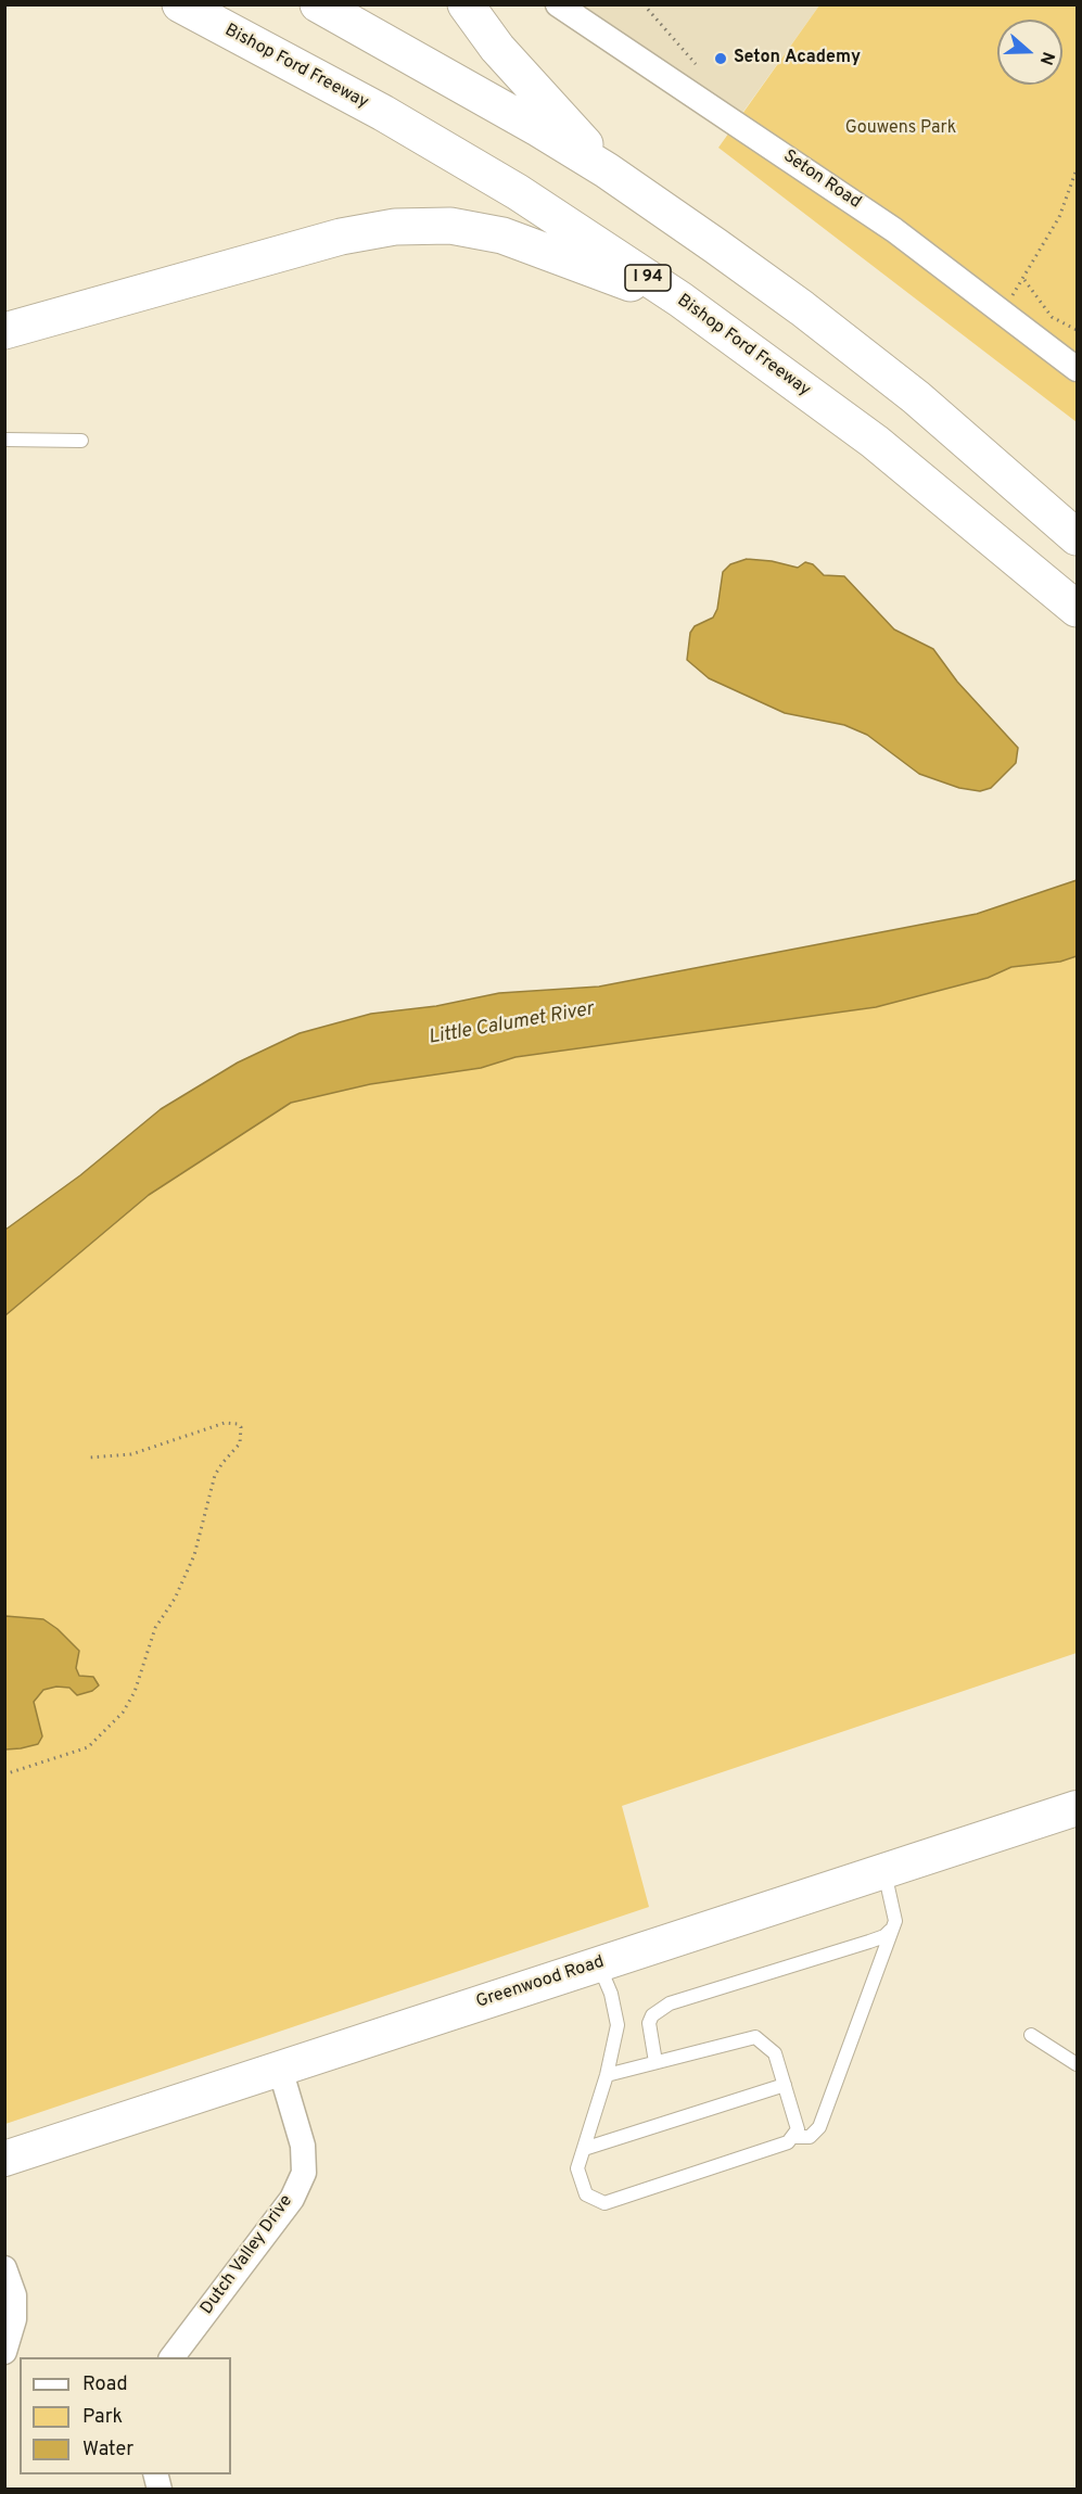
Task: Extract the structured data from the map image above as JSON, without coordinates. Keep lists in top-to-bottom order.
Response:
{
  "streets": {
    "highway": ["Bishop Ford Freeway", "I 94"],
    "street": ["Seton Road", "Greenwood Road", "Dutch Valley Drive"]
  },
  "crossings": [
    ["Greenwood Road", "Dutch Valley Drive"]
  ],
  "water": ["Little Calumet River"],
  "parks": ["Gouwens Park"],
  "places": ["Seton Academy"],
  "legend": ["Road", "Park", "Water"],
  "north": "right"
}
